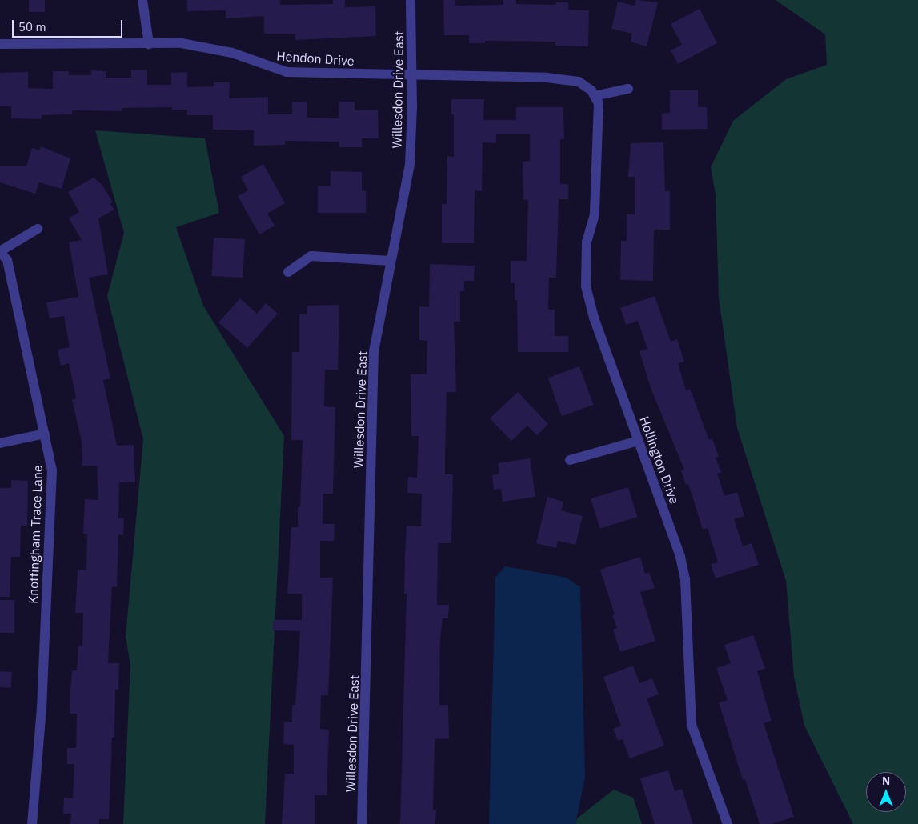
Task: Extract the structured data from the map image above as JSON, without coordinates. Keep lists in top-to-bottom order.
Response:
{
  "streets": {
    "street": [
      "Hendon Drive",
      "Willesdon Drive East",
      "Hollington Drive",
      "Knottingham Trace Lane"
    ]
  },
  "crossings": [
    ["Hendon Drive", "Willesdon Drive East"],
    ["Hendon Drive", "Hollington Drive"]
  ],
  "scale_bar": "50 m",
  "north": "top"
}
